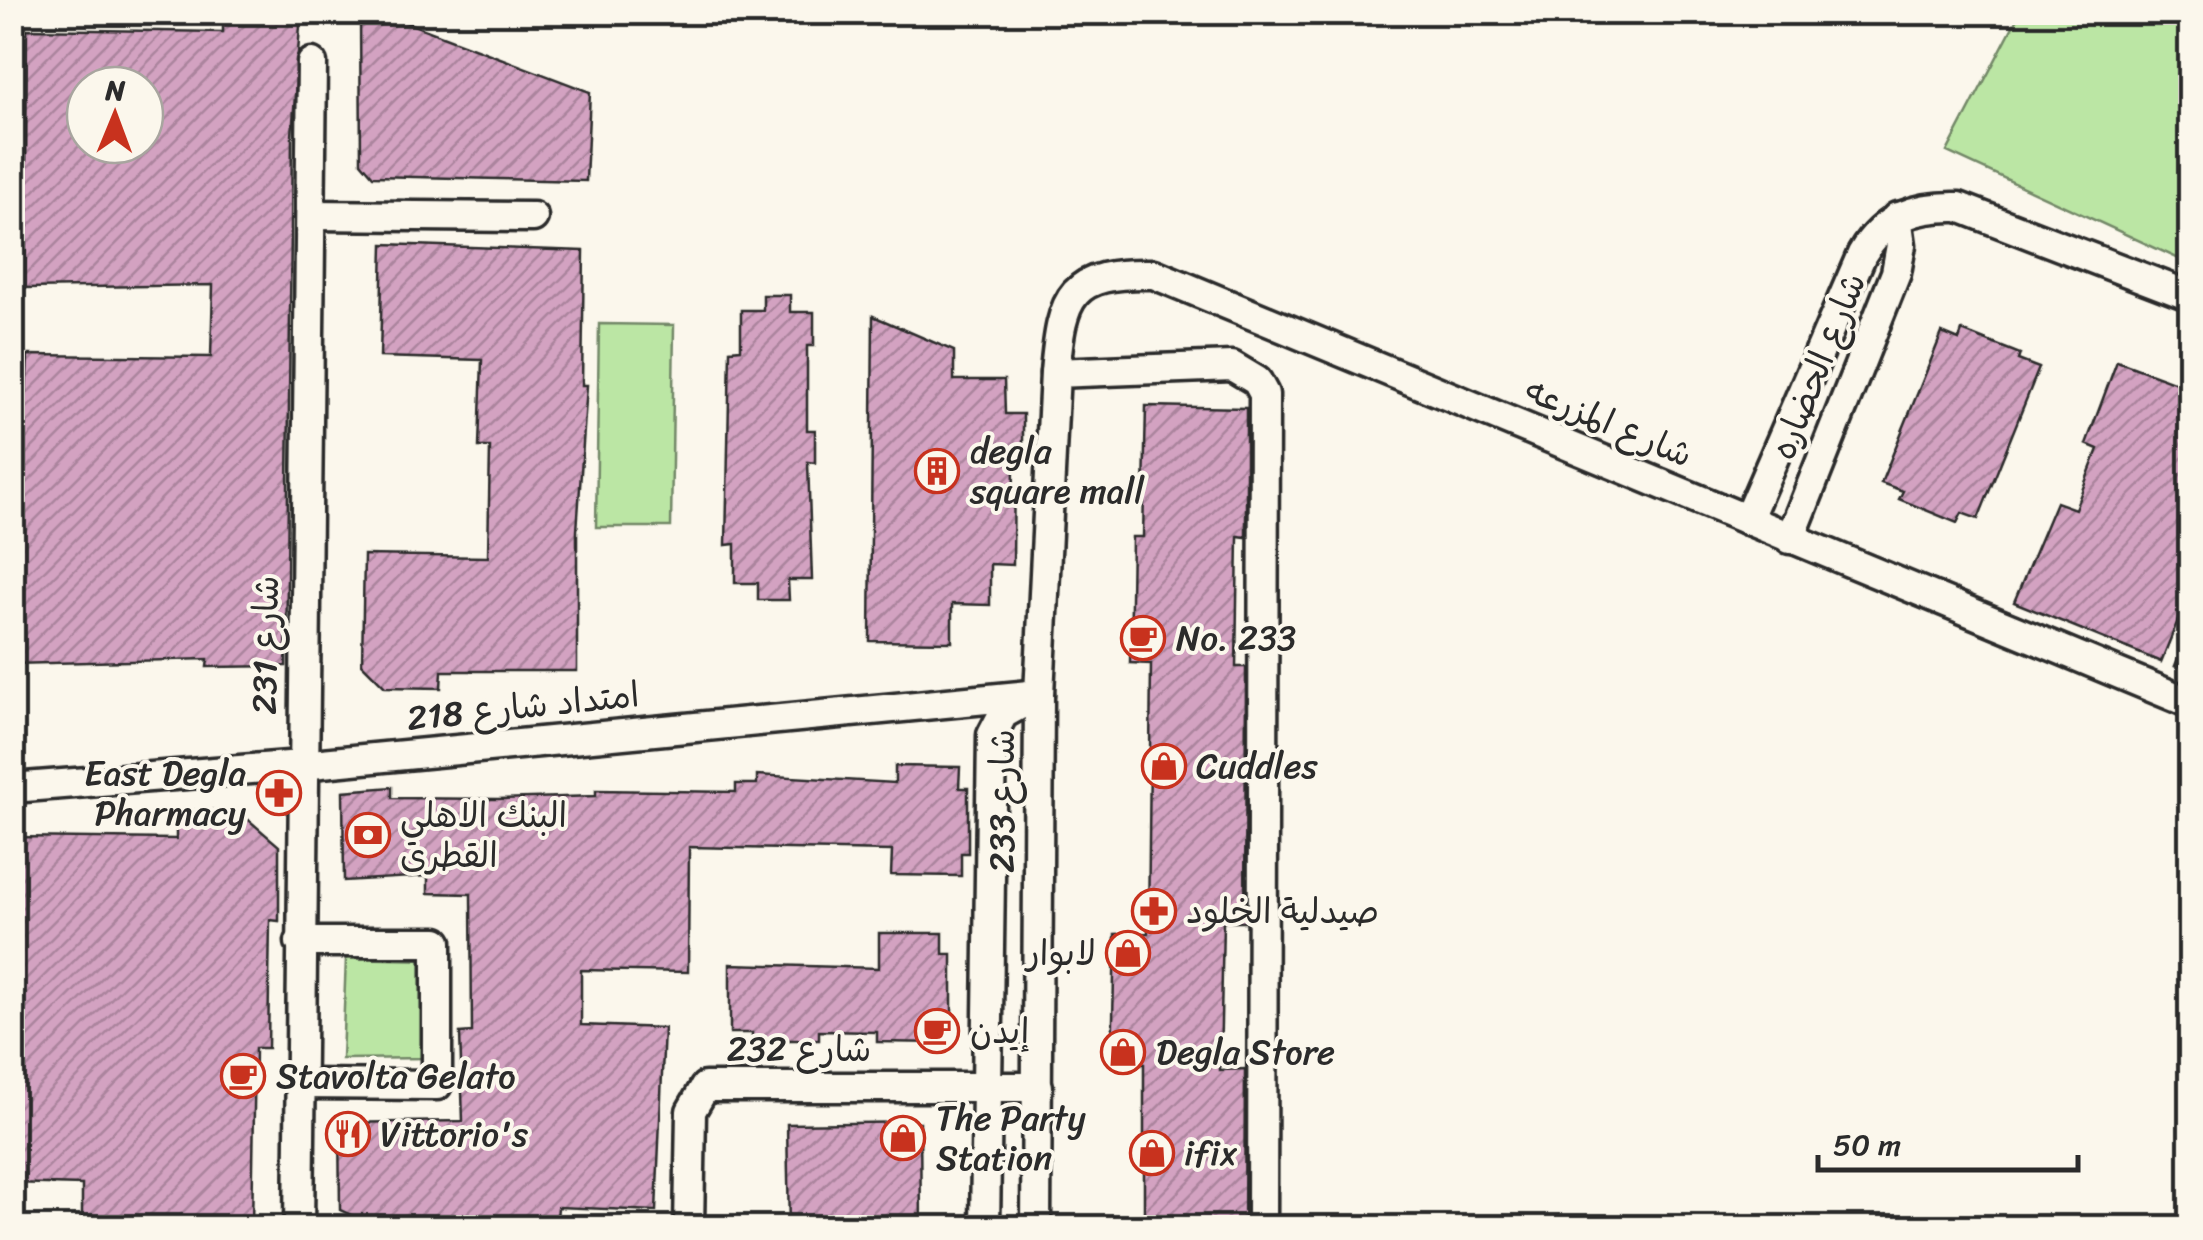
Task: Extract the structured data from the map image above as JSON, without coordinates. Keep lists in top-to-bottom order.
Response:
{
  "streets": {
    "street": [
      "شارع الحضاره",
      "شارع المزرعه",
      "شارع 231",
      "امتداد شارع 218",
      "شارع 233",
      "شارع 232"
    ]
  },
  "crossings": [
    ["شارع الحضاره", "شارع المزرعه"],
    ["شارع المزرعه", "امتداد شارع 218"],
    ["شارع المزرعه", "شارع 233"],
    ["شارع 231", "امتداد شارع 218"],
    ["امتداد شارع 218", "شارع 233"],
    ["شارع 233", "شارع 232"]
  ],
  "places": {
    "building": ["degla square mall"],
    "cafe": ["No. 233", "إيدن", "Stavolta Gelato"],
    "shop": [
      "Cuddles",
      "لابوار",
      "Degla Store",
      "The Party Station",
      "ifix"
    ],
    "pharmacy": ["East Degla Pharmacy", "صيدلية الخلود"],
    "bank": ["البنك الاهلي القطرى"],
    "restaurant": ["Vittorio's"]
  },
  "scale_bar": "50 m",
  "north": "top"
}
